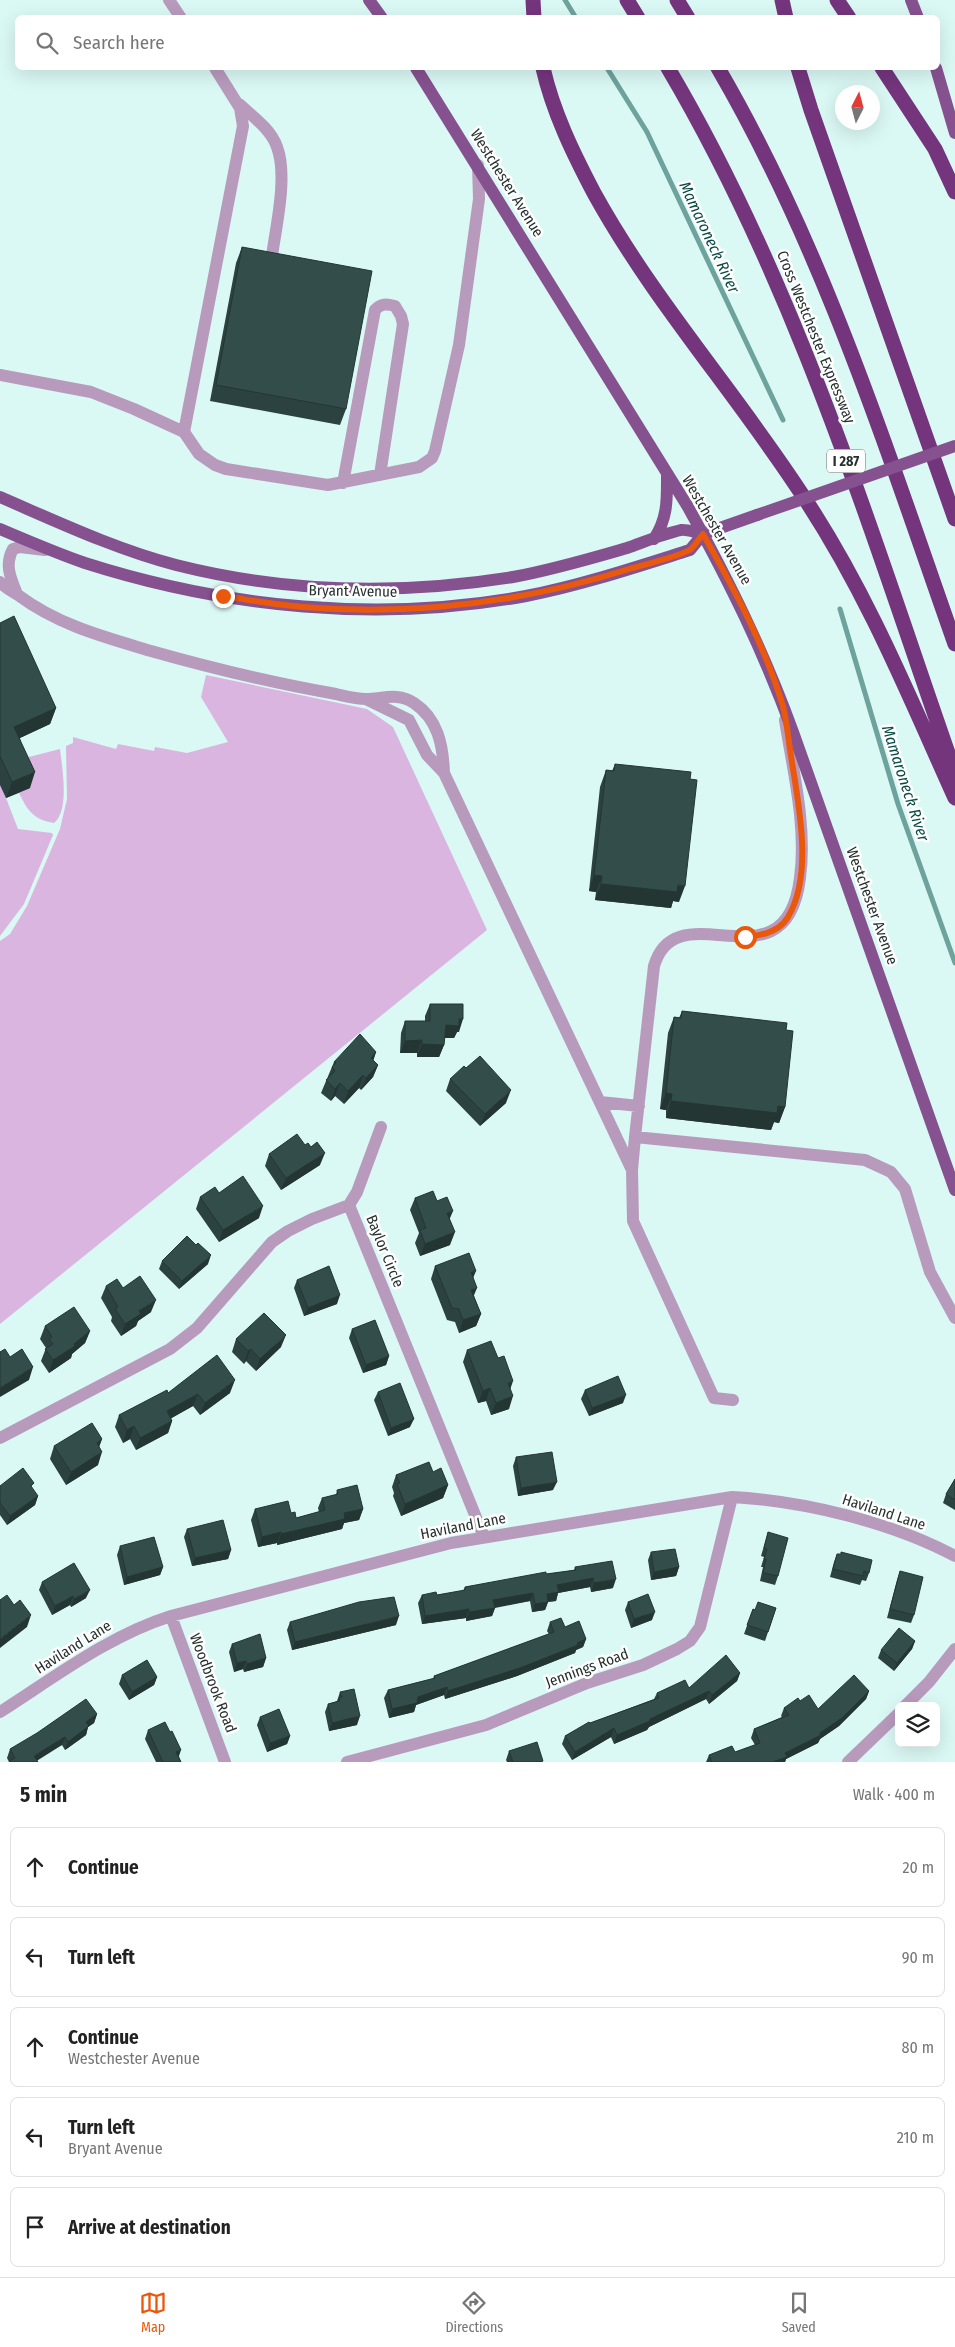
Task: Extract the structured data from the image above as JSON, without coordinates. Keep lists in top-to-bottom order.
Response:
{
  "streets": {
    "highway": ["Cross Westchester Expressway", "I 287"],
    "main road": ["Westchester Avenue", "Bryant Avenue"],
    "street": [
      "Baylor Circle",
      "Haviland Lane",
      "Jennings Road",
      "Woodbrook Road"
    ]
  },
  "crossings": [
    ["Westchester Avenue", "Bryant Avenue"],
    ["Baylor Circle", "Haviland Lane"],
    ["Haviland Lane", "Jennings Road"],
    ["Haviland Lane", "Woodbrook Road"]
  ],
  "water": ["Mamaroneck River"],
  "north": "top",
  "page": {
    "search": "Search here",
    "heading": ["5 min", "Walk · 400 m"],
    "list": [
      ["Continue", "20 m"],
      ["Turn left", "90 m"],
      ["Continue", "Westchester Avenue", "80 m"],
      ["Turn left", "Bryant Avenue", "210 m"],
      "Arrive at destination"
    ],
    "nav": ["Map", "Directions", "Saved"]
  }
}
